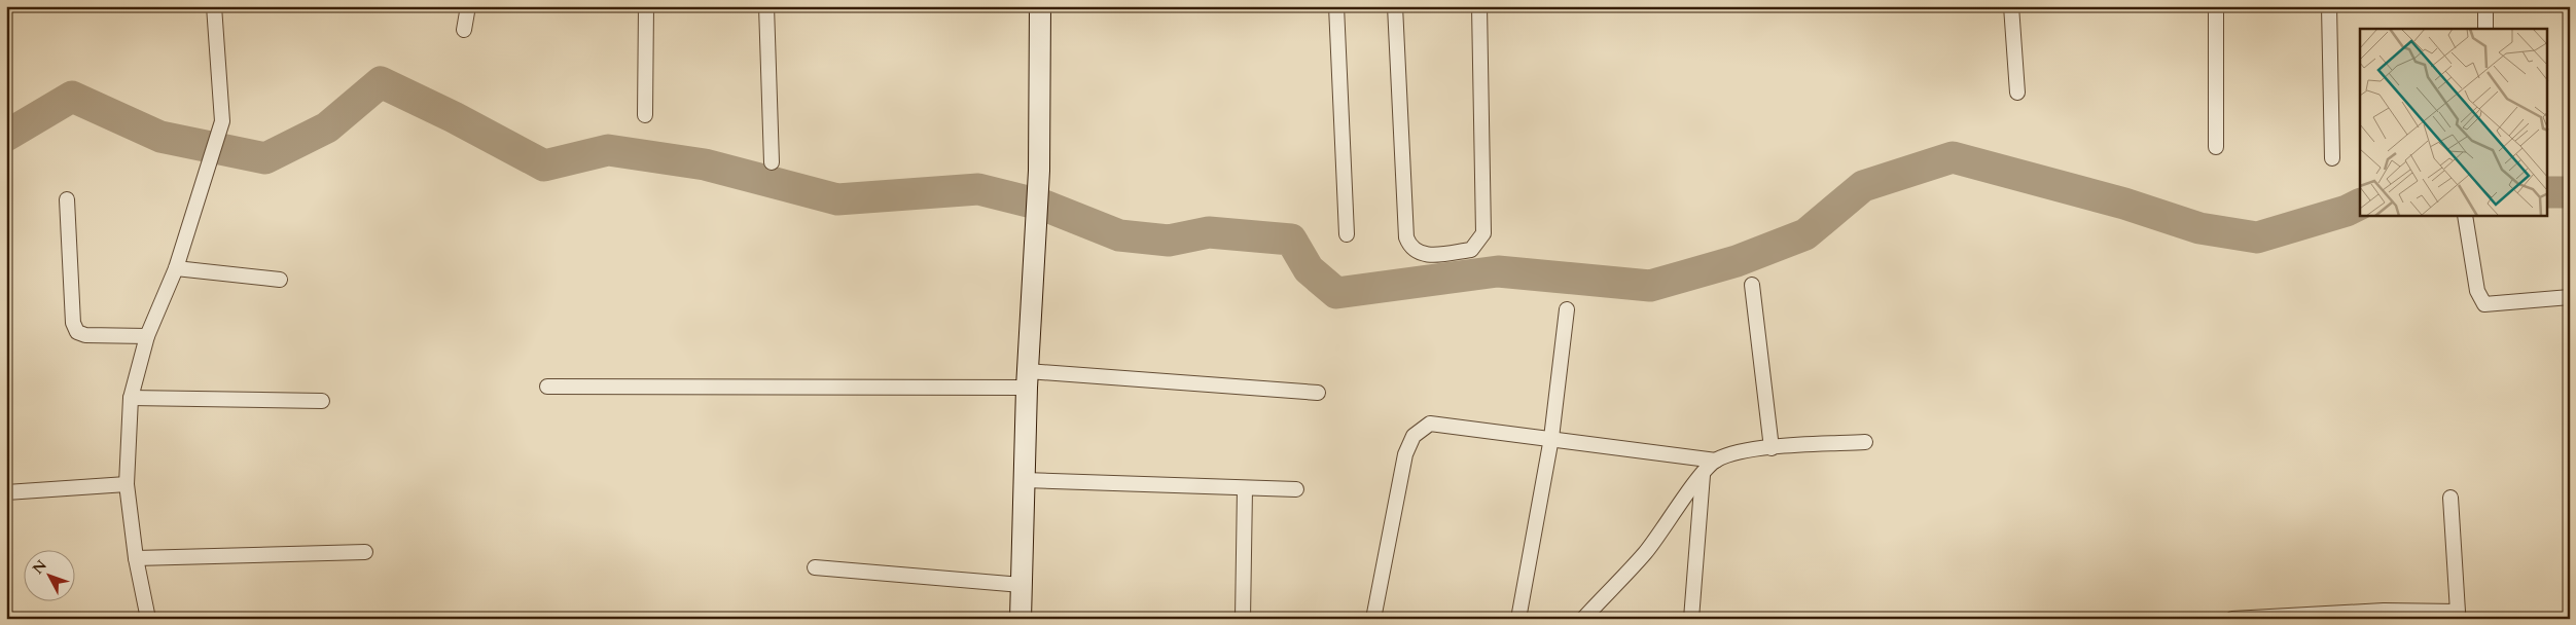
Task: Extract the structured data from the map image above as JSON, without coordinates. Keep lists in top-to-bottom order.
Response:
{
  "north": "top left"
}
